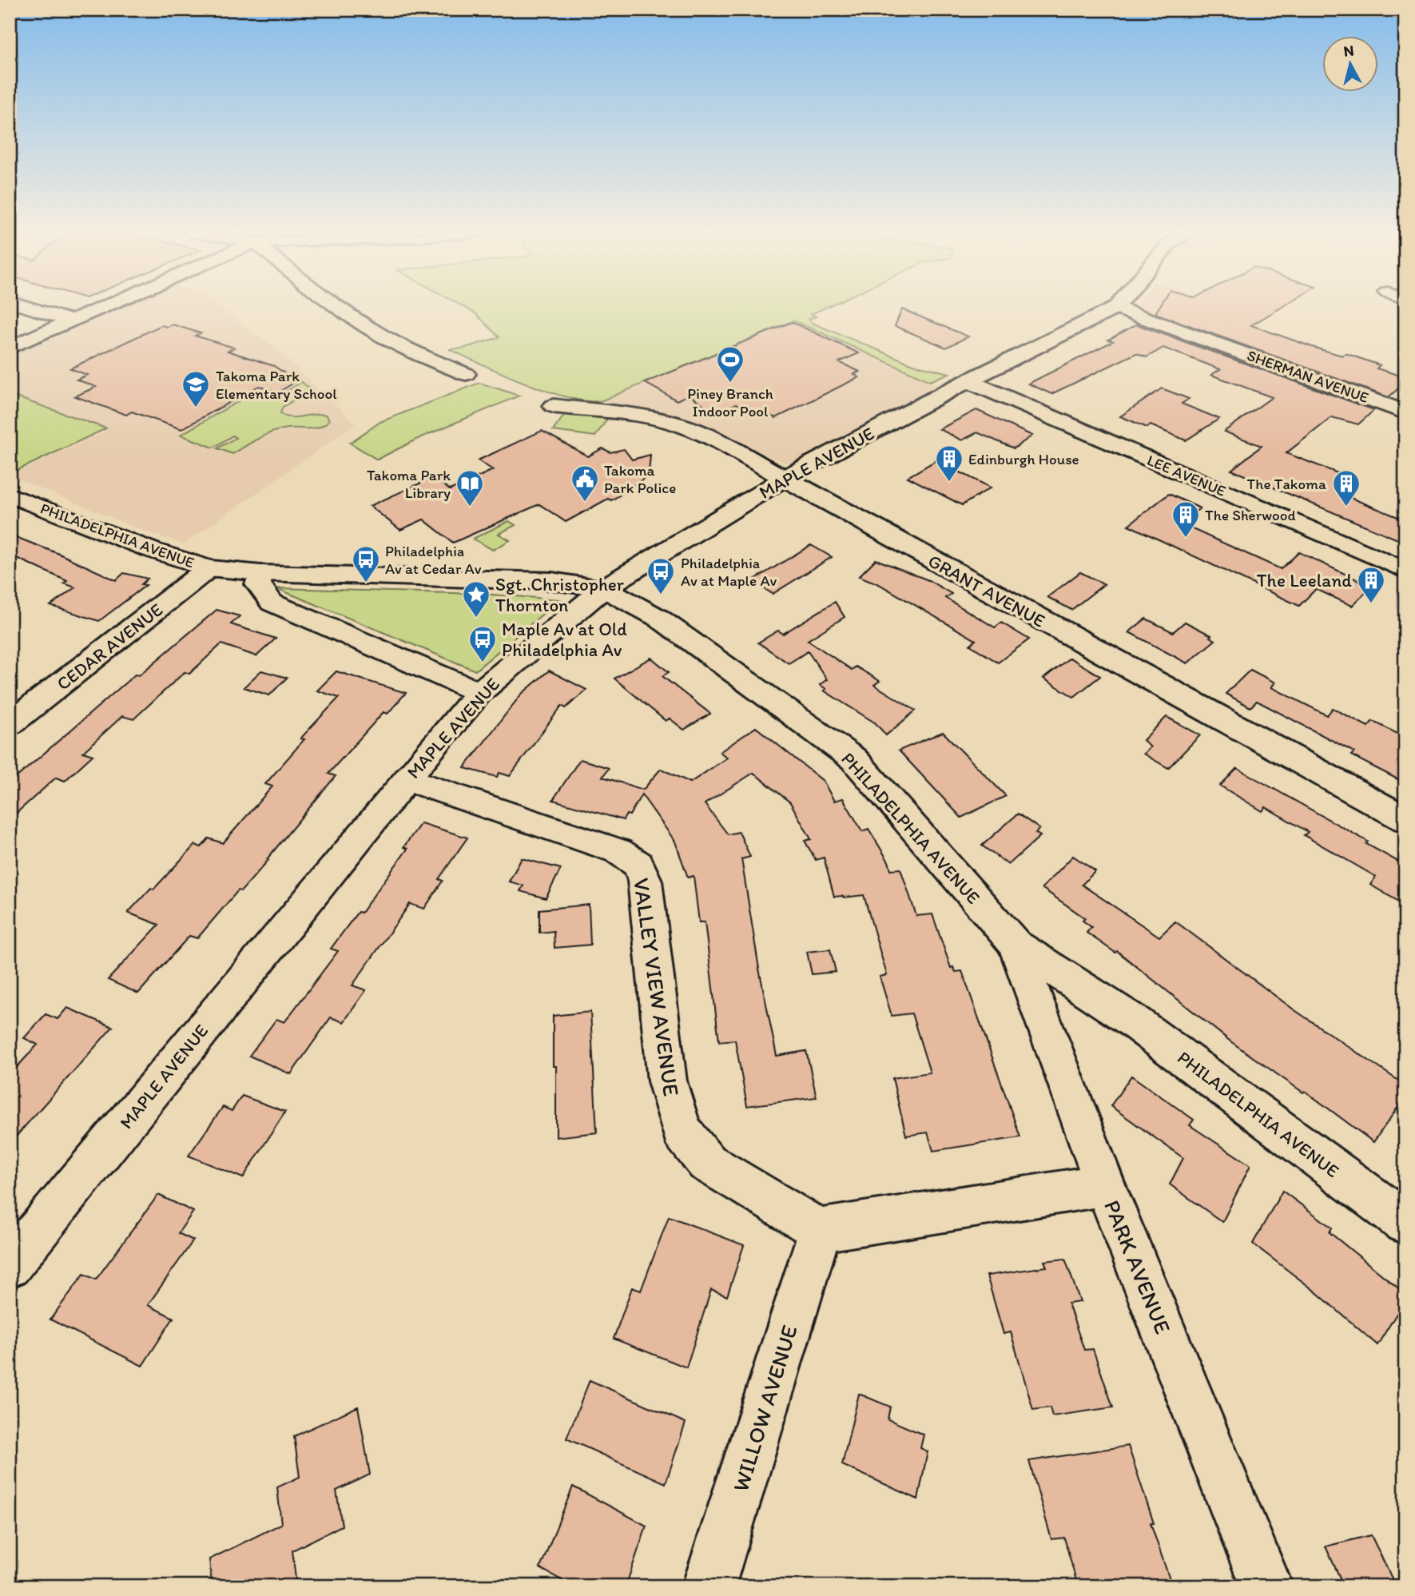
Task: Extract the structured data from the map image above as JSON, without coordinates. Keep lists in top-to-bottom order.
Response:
{
  "streets": {
    "street": [
      "SHERMAN AVENUE",
      "MAPLE AVENUE",
      "LEE AVENUE",
      "PHILADELPHIA AVENUE",
      "GRANT AVENUE",
      "CEDAR AVENUE",
      "VALLEY VIEW AVENUE",
      "PARK AVENUE",
      "WILLOW AVENUE"
    ]
  },
  "crossings": [
    ["SHERMAN AVENUE", "MAPLE AVENUE"],
    ["MAPLE AVENUE", "LEE AVENUE"],
    ["MAPLE AVENUE", "PHILADELPHIA AVENUE"],
    ["MAPLE AVENUE", "GRANT AVENUE"],
    ["MAPLE AVENUE", "VALLEY VIEW AVENUE"],
    ["PHILADELPHIA AVENUE", "CEDAR AVENUE"],
    ["PHILADELPHIA AVENUE", "PARK AVENUE"],
    ["VALLEY VIEW AVENUE", "WILLOW AVENUE"]
  ],
  "places": {
    "sports": ["Piney Branch Indoor Pool"],
    "school or university": ["Takoma Park Elementary School"],
    "building": [
      "Edinburgh House",
      "The Takoma",
      "The Sherwood",
      "The Leeland"
    ],
    "public building": ["Takoma Park Police"],
    "library": ["Takoma Park Library"],
    "bus stop": ["Philadelphia Av at Cedar Av", "Philadelphia Av at Maple Av", "Maple Av at Old Philadelphia Av"],
    "place": ["Sgt. Christopher Thornton"]
  },
  "north": "top"
}
